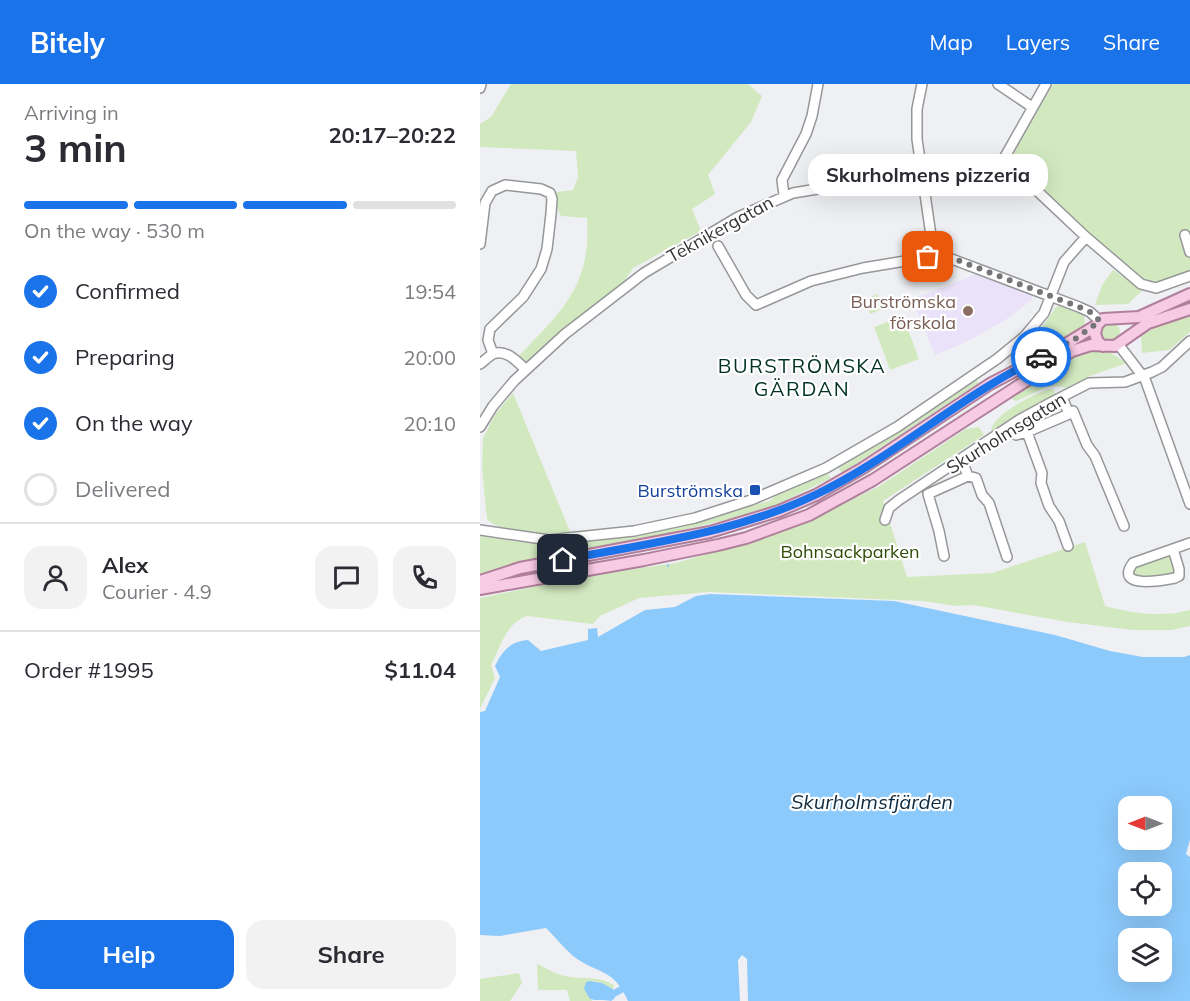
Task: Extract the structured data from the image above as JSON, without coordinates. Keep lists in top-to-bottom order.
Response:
{
  "streets": {
    "street": ["Teknikergatan", "Skurholmsgatan"]
  },
  "districts": ["BURSTRÖMSKA GÄRDAN"],
  "water": ["Skurholmsfjärden"],
  "parks": ["Bohnsackparken"],
  "places": {
    "other": ["Skurholmens pizzeria", "Burströmska förskola"],
    "transit": ["Burströmska"]
  },
  "north": "left",
  "page": {
    "header": "Bitely",
    "nav": ["Map", "Layers", "Share"],
    "heading": ["3 min", "Arriving in", "20:17–20:22"],
    "panel": [
      "Alex",
      "Courier · 4.9",
      "Order #1995",
      "$11.04"
    ],
    "bubble": "Skurholmens pizzeria",
    "bar": "On the way · 530 m",
    "list": [
      ["Confirmed", "19:54"],
      ["Preparing", "20:00"],
      ["On the way", "20:10"],
      "Delivered"
    ],
    "buttons": ["Help", "Share"]
  }
}
